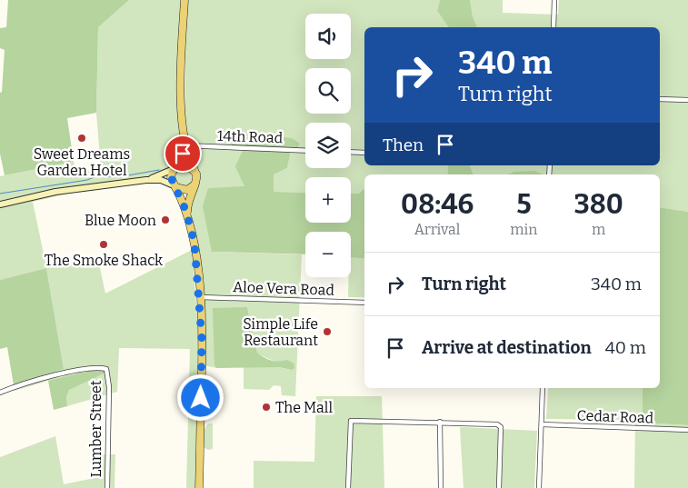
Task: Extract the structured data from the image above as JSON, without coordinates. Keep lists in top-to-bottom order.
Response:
{
  "streets": {
    "street": [
      "14th Road",
      "Aloe Vera Road",
      "Cedar Road",
      "Lumber Street"
    ]
  },
  "places": [
    "Sweet Dreams Garden Hotel",
    "Blue Moon",
    "The Smoke Shack",
    "Simple Life Restaurant",
    "The Mall"
  ],
  "page": {
    "map_buttons": ["+", "−"],
    "turn": ["340 m", "Turn right"],
    "then": "Then",
    "eta": [
      "08:46",
      "Arrival",
      "5",
      "min",
      "380",
      "m"
    ],
    "list": [
      {
        "name": "Turn right",
        "value": "340 m"
      },
      {
        "name": "Arrive at destination",
        "value": "40 m"
      }
    ]
  }
}
